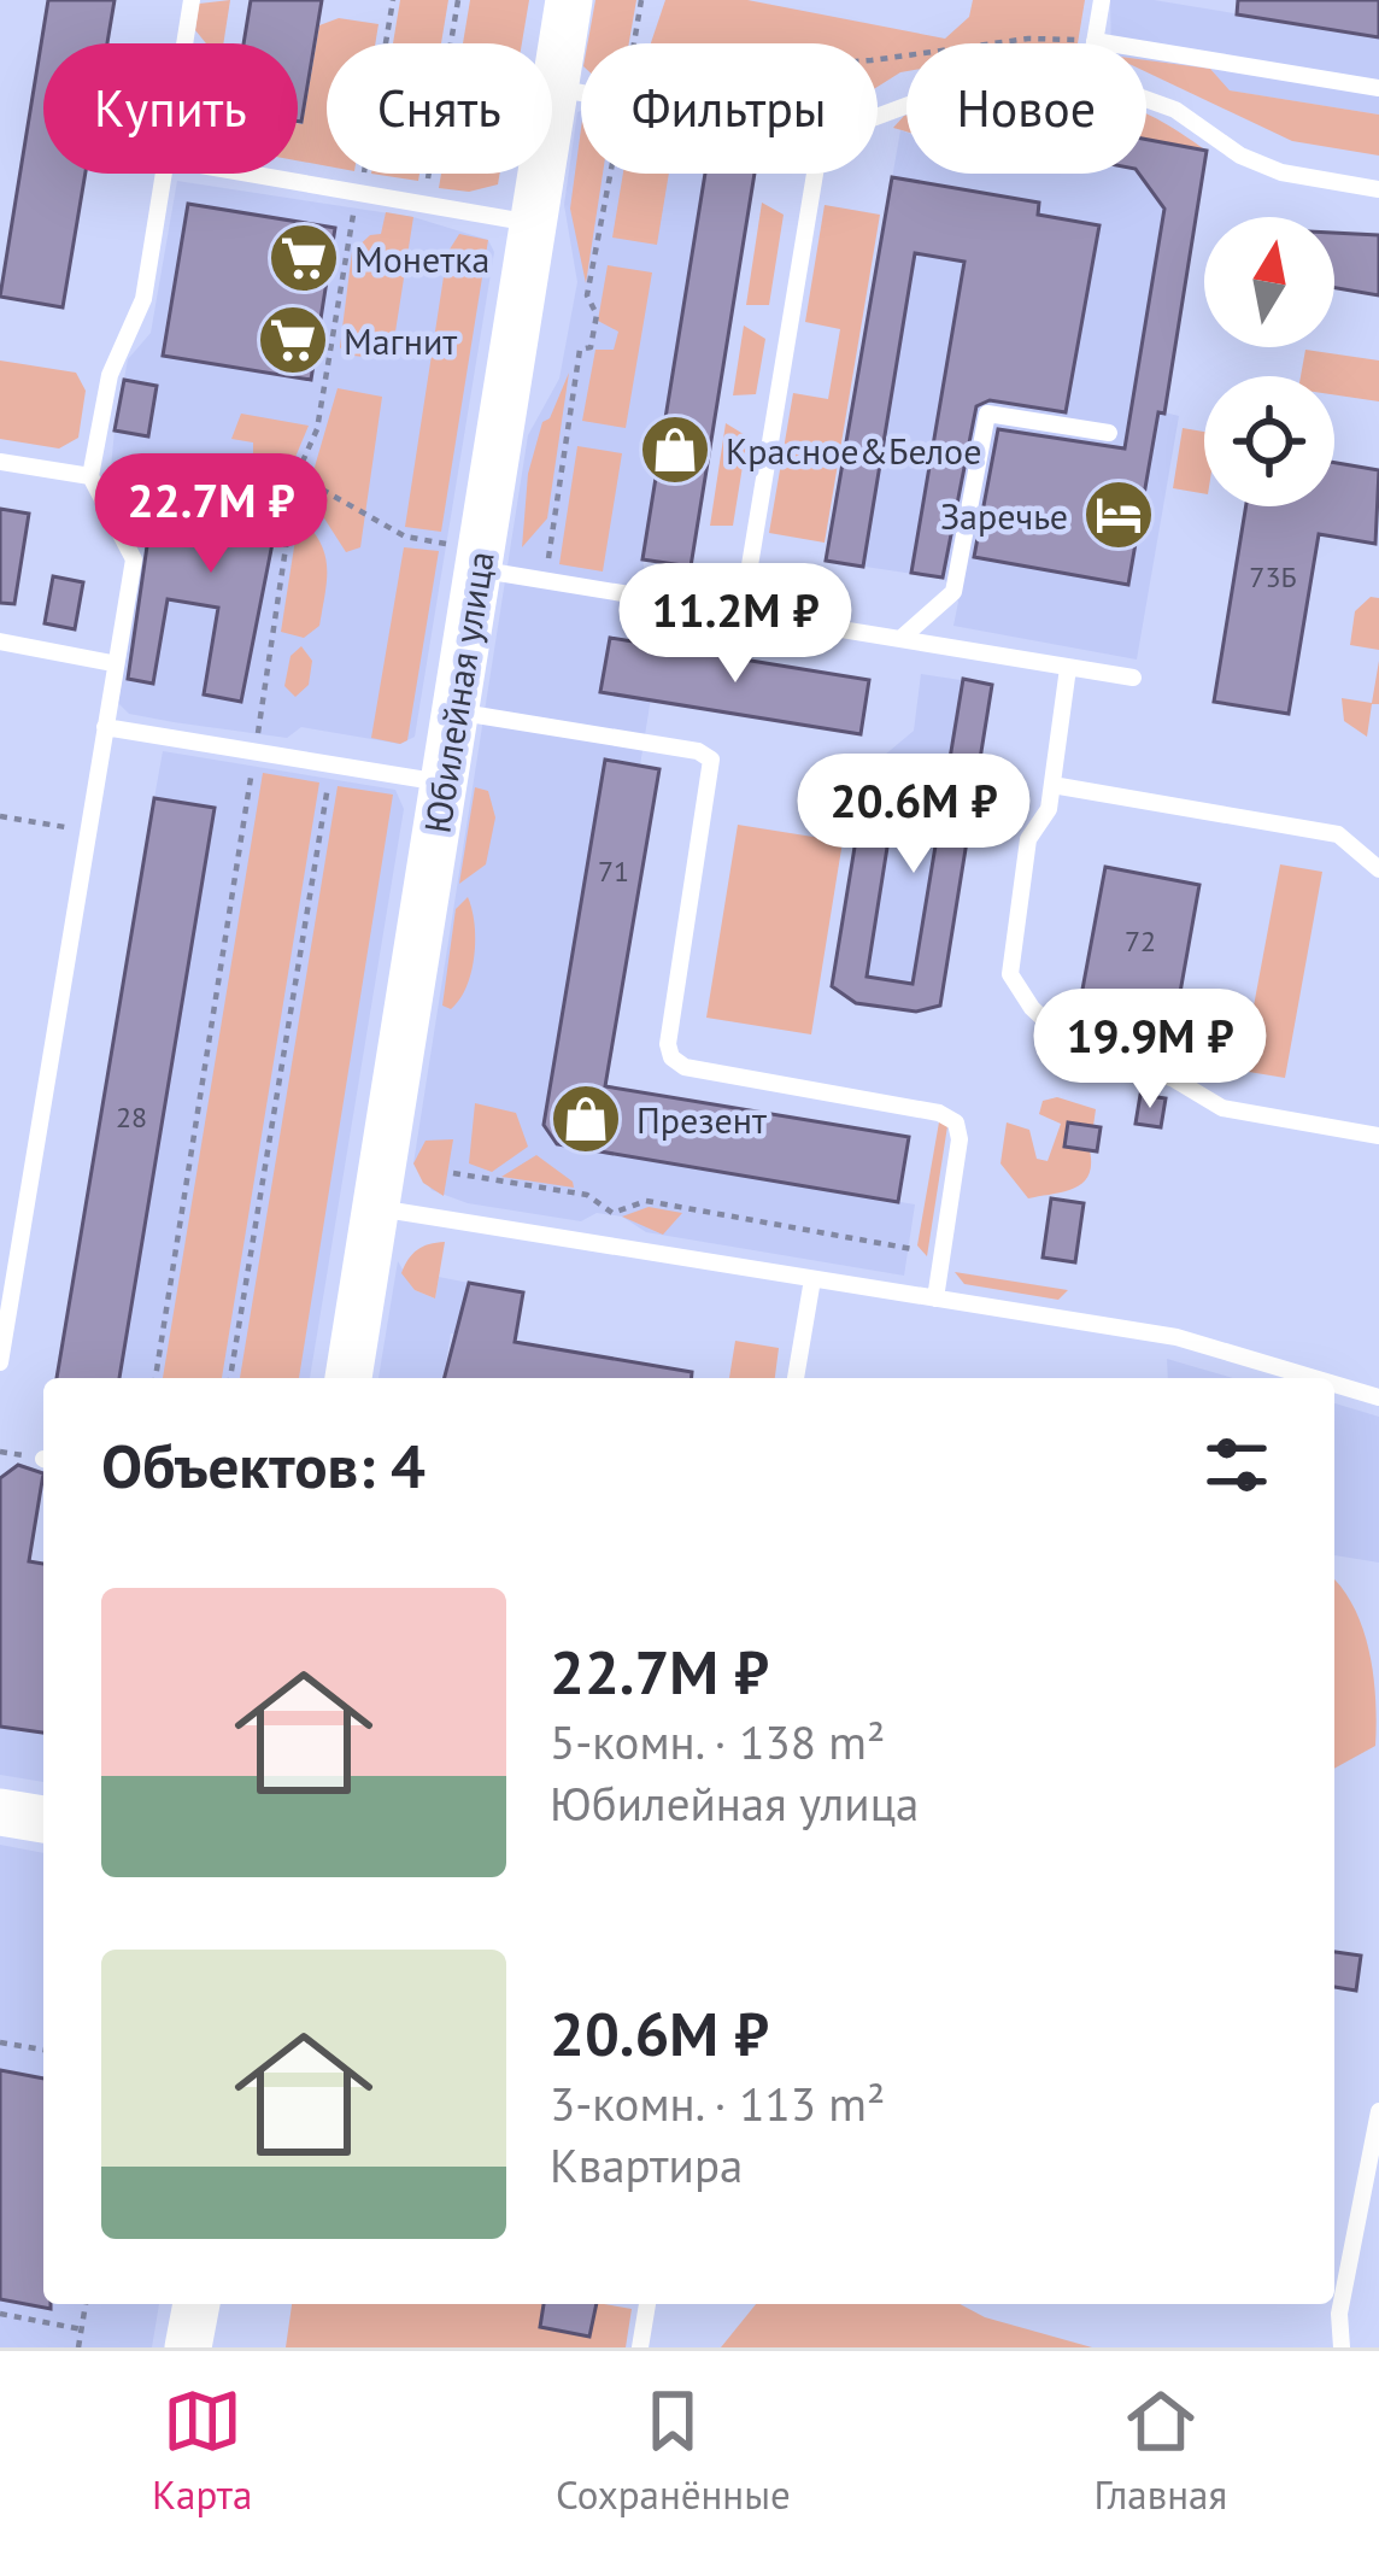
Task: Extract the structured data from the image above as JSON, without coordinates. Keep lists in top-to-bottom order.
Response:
{
  "streets": {
    "main road": ["Юбилейная улица"]
  },
  "places": {
    "supermarket": ["Монетка", "Магнит"],
    "shop": ["Красное&Белое", "Презент"],
    "hotel": ["Заречье"]
  },
  "house_numbers": [
    "73Б",
    "71",
    "72",
    "28"
  ],
  "north": "top",
  "page": {
    "chip": [
      "Купить",
      "Снять",
      "Фильтры",
      "Новое"
    ],
    "price": [
      "22.7M ₽",
      "11.2M ₽",
      "20.6M ₽",
      "19.9M ₽"
    ],
    "heading": "Объектов: 4",
    "list": [
      {
        "name": "22.7M ₽",
        "note": "5-комн. · 138 m² · Юбилейная улица"
      },
      {
        "name": "20.6M ₽",
        "note": "3-комн. · 113 m² · Квартира"
      }
    ],
    "tabs": ["Карта", "Сохранённые", "Главная"]
  }
}
